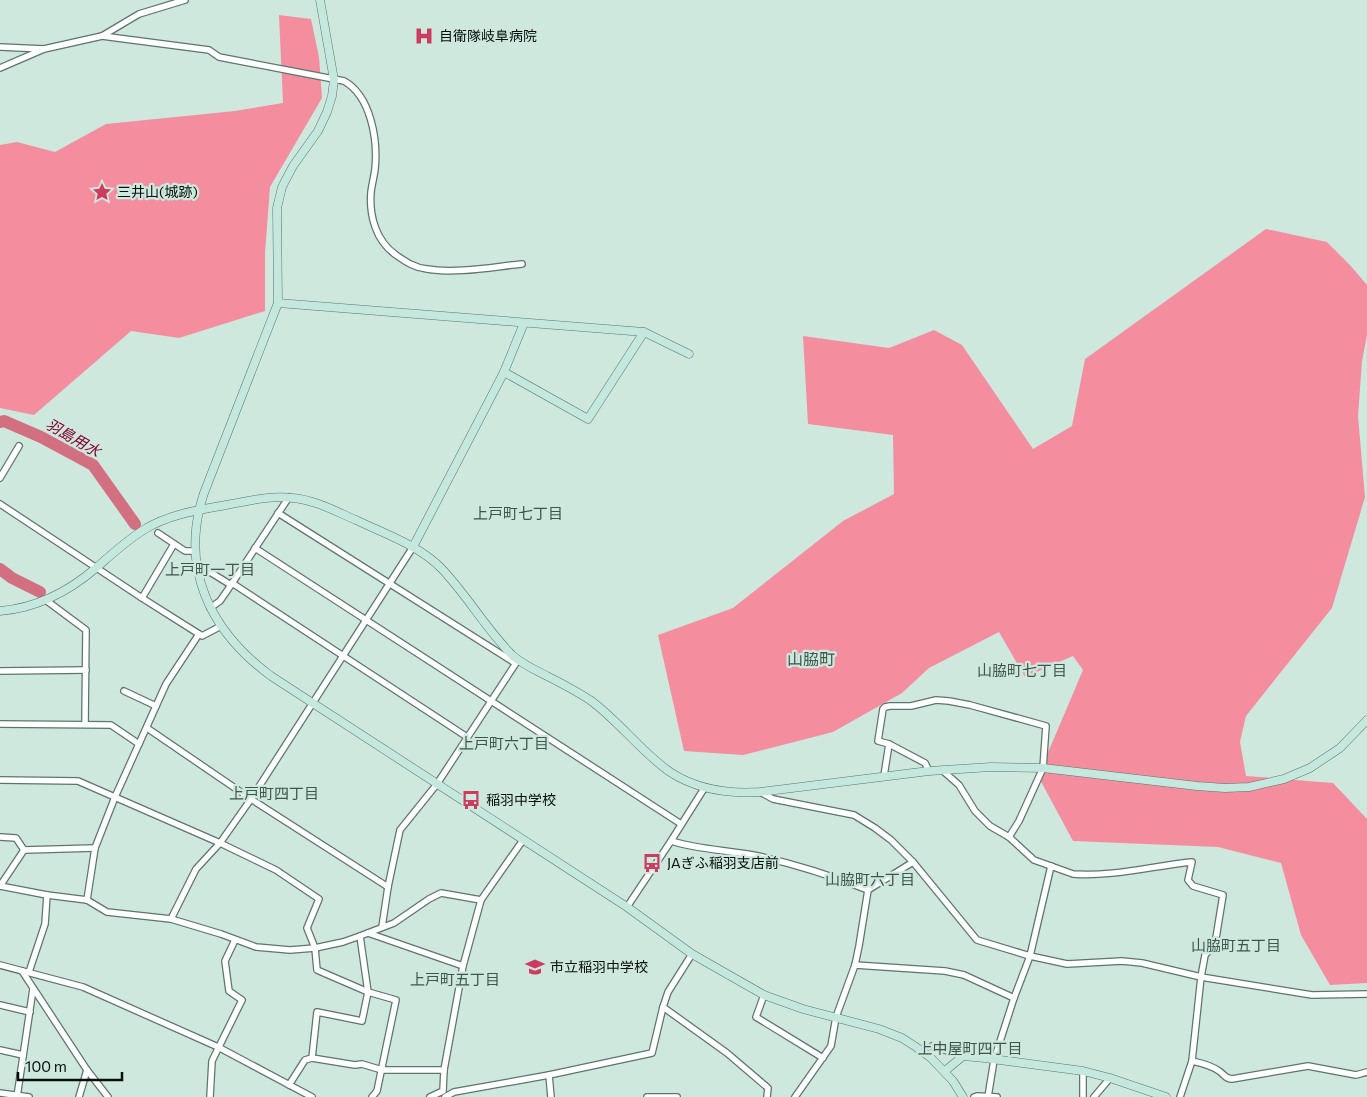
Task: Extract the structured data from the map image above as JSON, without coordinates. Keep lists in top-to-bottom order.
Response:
{
  "districts": [
    "上戸町七丁目",
    "上戸町一丁目",
    "山脇町",
    "山脇町七丁目",
    "上戸町六丁目",
    "上戸町四丁目",
    "山脇町六丁目",
    "山脇町五丁目",
    "上戸町五丁目",
    "上中屋町四丁目"
  ],
  "water": ["羽島用水"],
  "places": {
    "hospital": ["自衛隊岐阜病院"],
    "place": ["三井山(城跡)"],
    "bus stop": ["稲羽中学校", "JAぎふ稲羽支店前"],
    "school or university": ["市立稲羽中学校"]
  },
  "scale_bar": "100 m"
}
